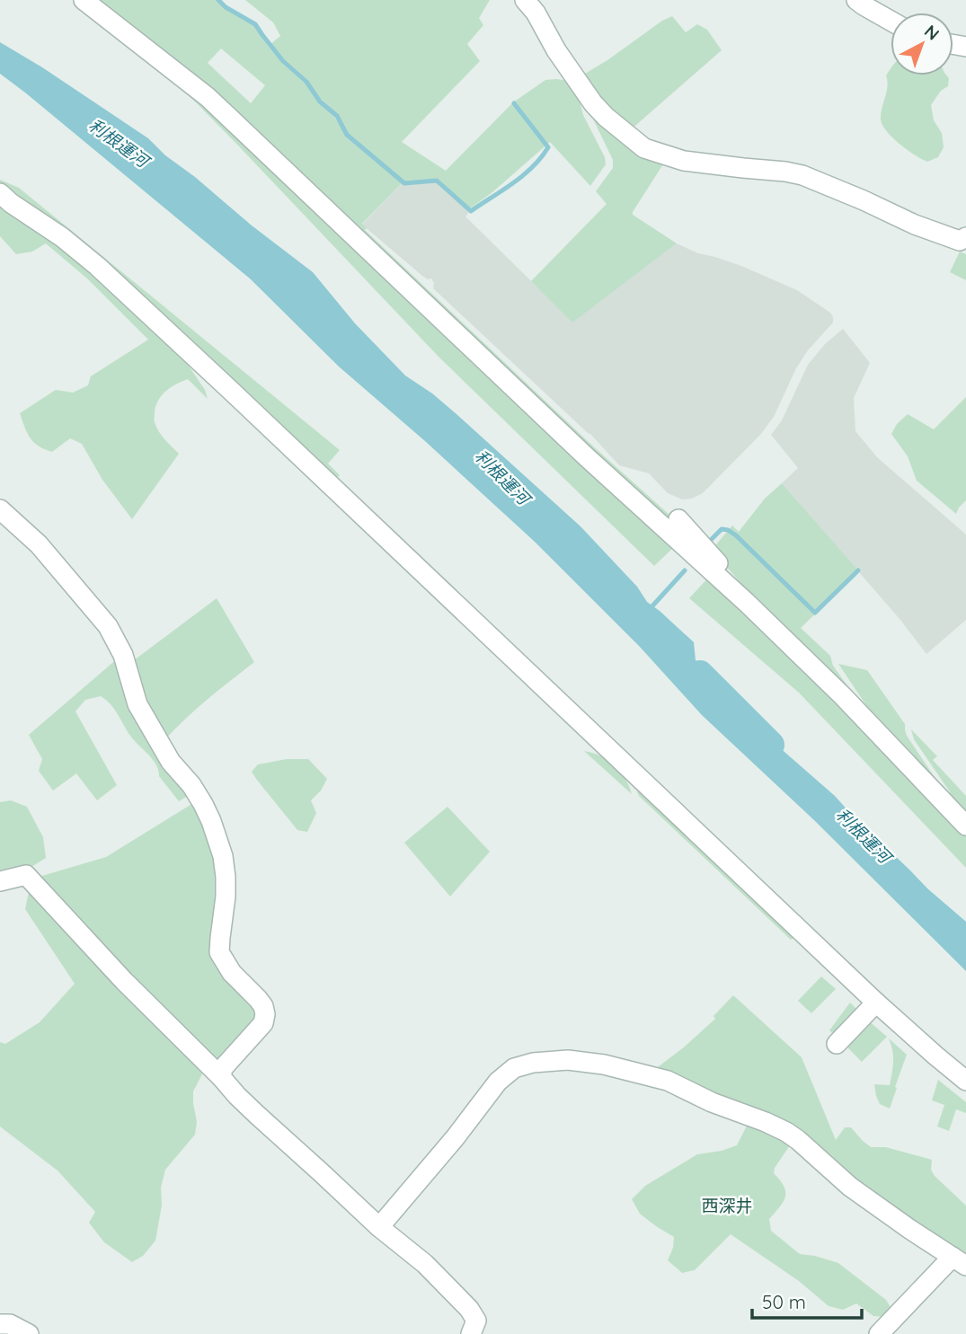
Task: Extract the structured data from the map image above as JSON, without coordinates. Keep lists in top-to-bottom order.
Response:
{
  "districts": ["西深井"],
  "water": ["利根運河"],
  "scale_bar": "50 m",
  "north": "top right"
}
